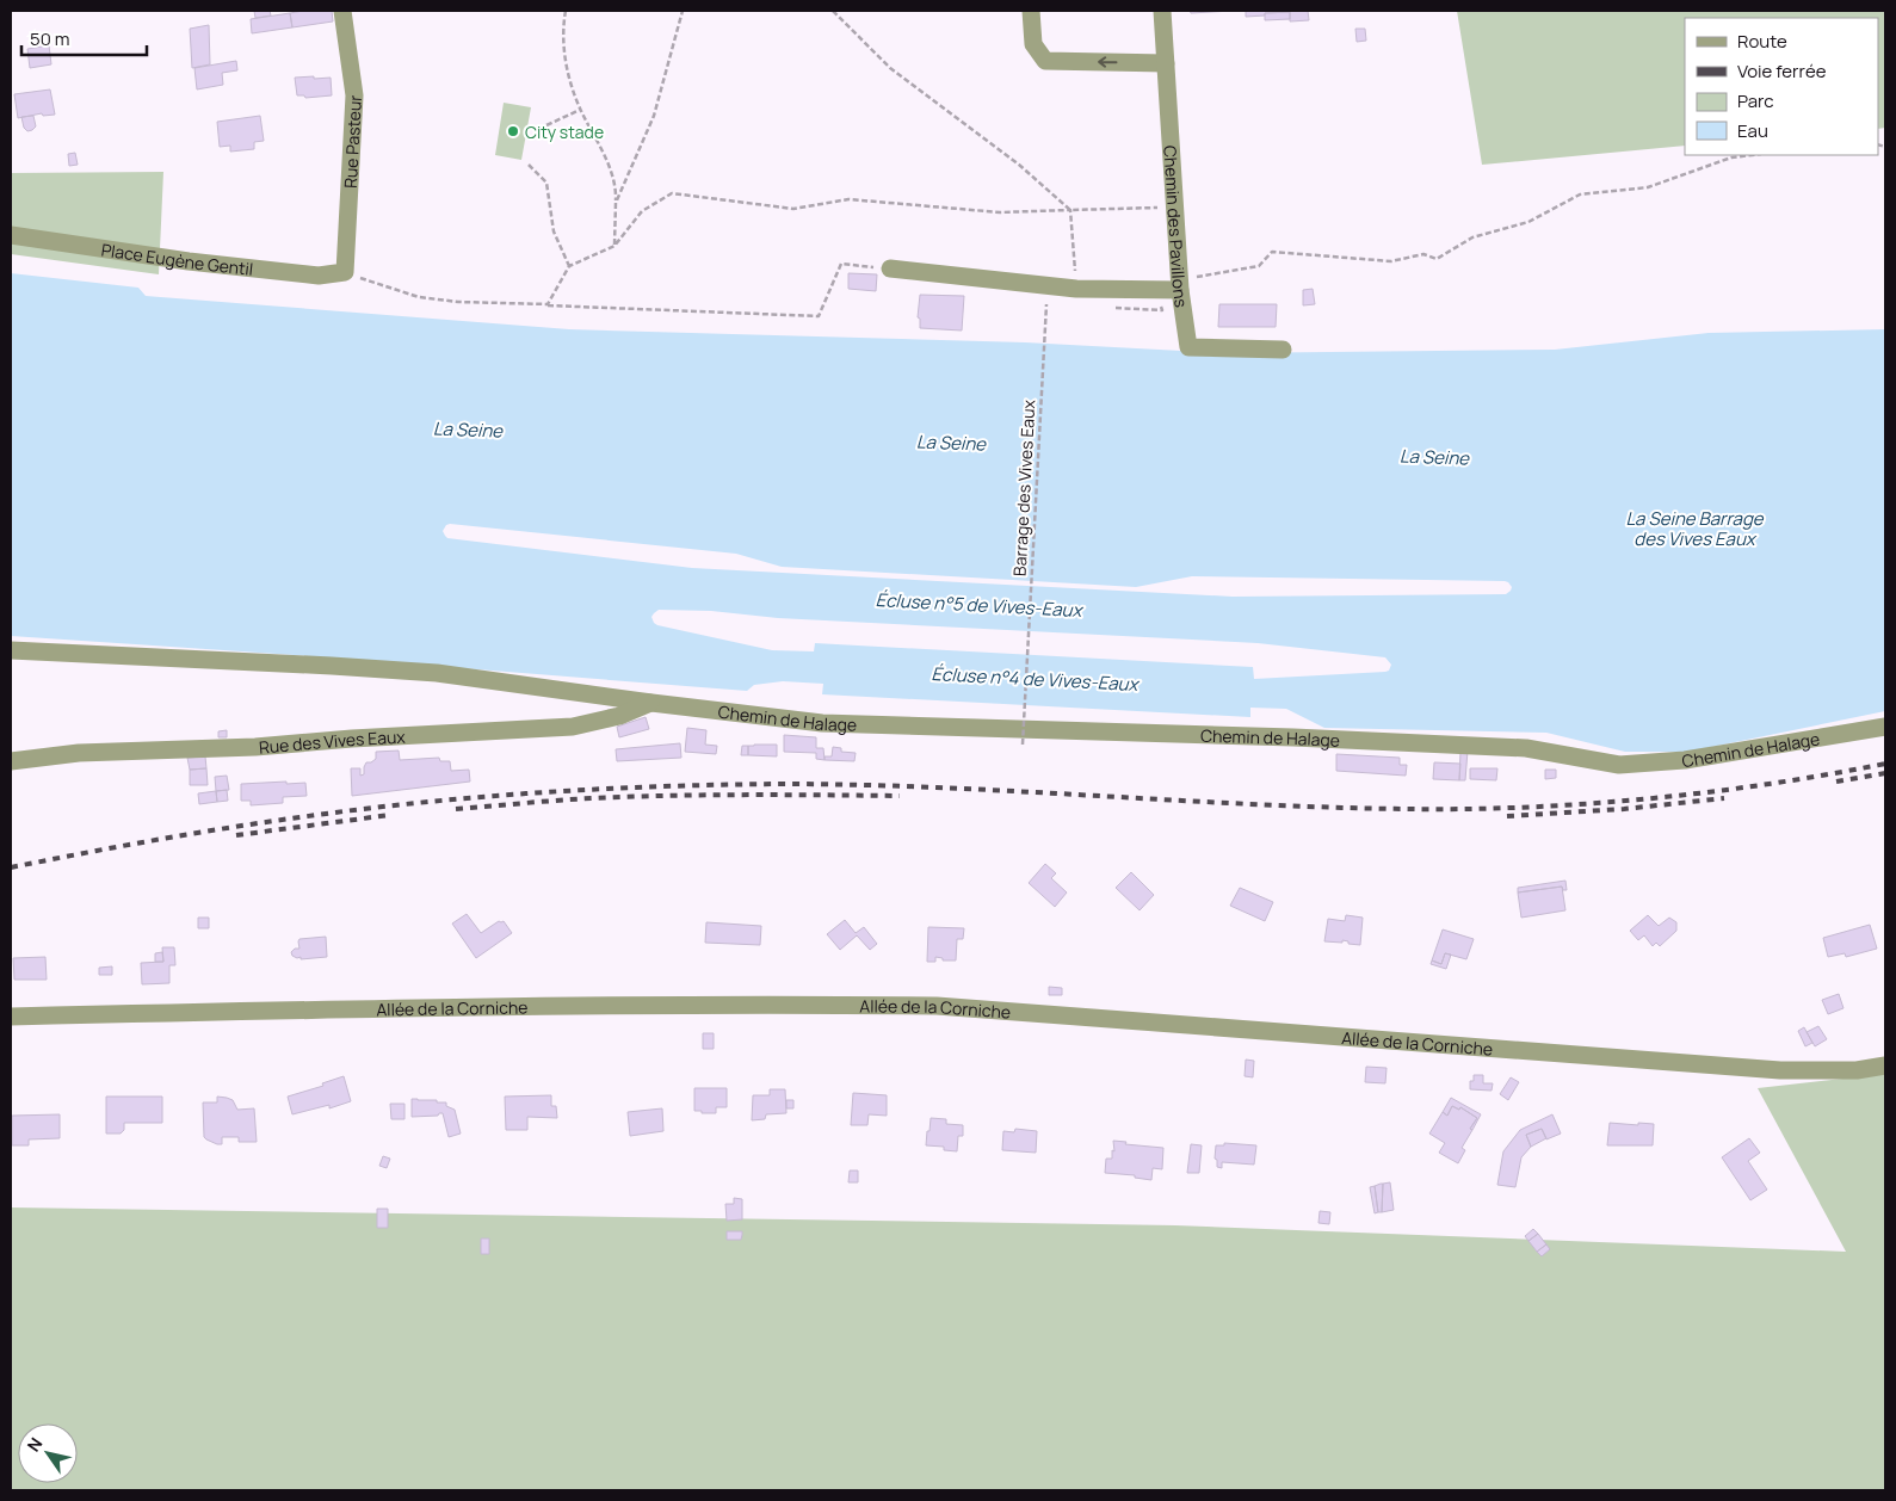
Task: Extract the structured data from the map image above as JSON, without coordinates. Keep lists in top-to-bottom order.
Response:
{
  "streets": {
    "street": [
      "Rue Pasteur",
      "Chemin des Pavillons",
      "Place Eugène Gentil",
      "Chemin de Halage",
      "Rue des Vives Eaux",
      "Allée de la Corniche"
    ],
    "path": ["Barrage des Vives Eaux"]
  },
  "crossings": [
    ["Rue Pasteur", "Place Eugène Gentil"],
    ["Chemin de Halage", "Rue des Vives Eaux"]
  ],
  "water": [
    "La Seine",
    "La Seine Barrage des Vives Eaux",
    "Écluse n°5 de Vives-Eaux",
    "Écluse n°4 de Vives-Eaux"
  ],
  "places": ["City stade"],
  "legend": [
    "Route",
    "Voie ferrée",
    "Parc",
    "Eau"
  ],
  "scale_bar": "50 m",
  "north": "top left"
}
